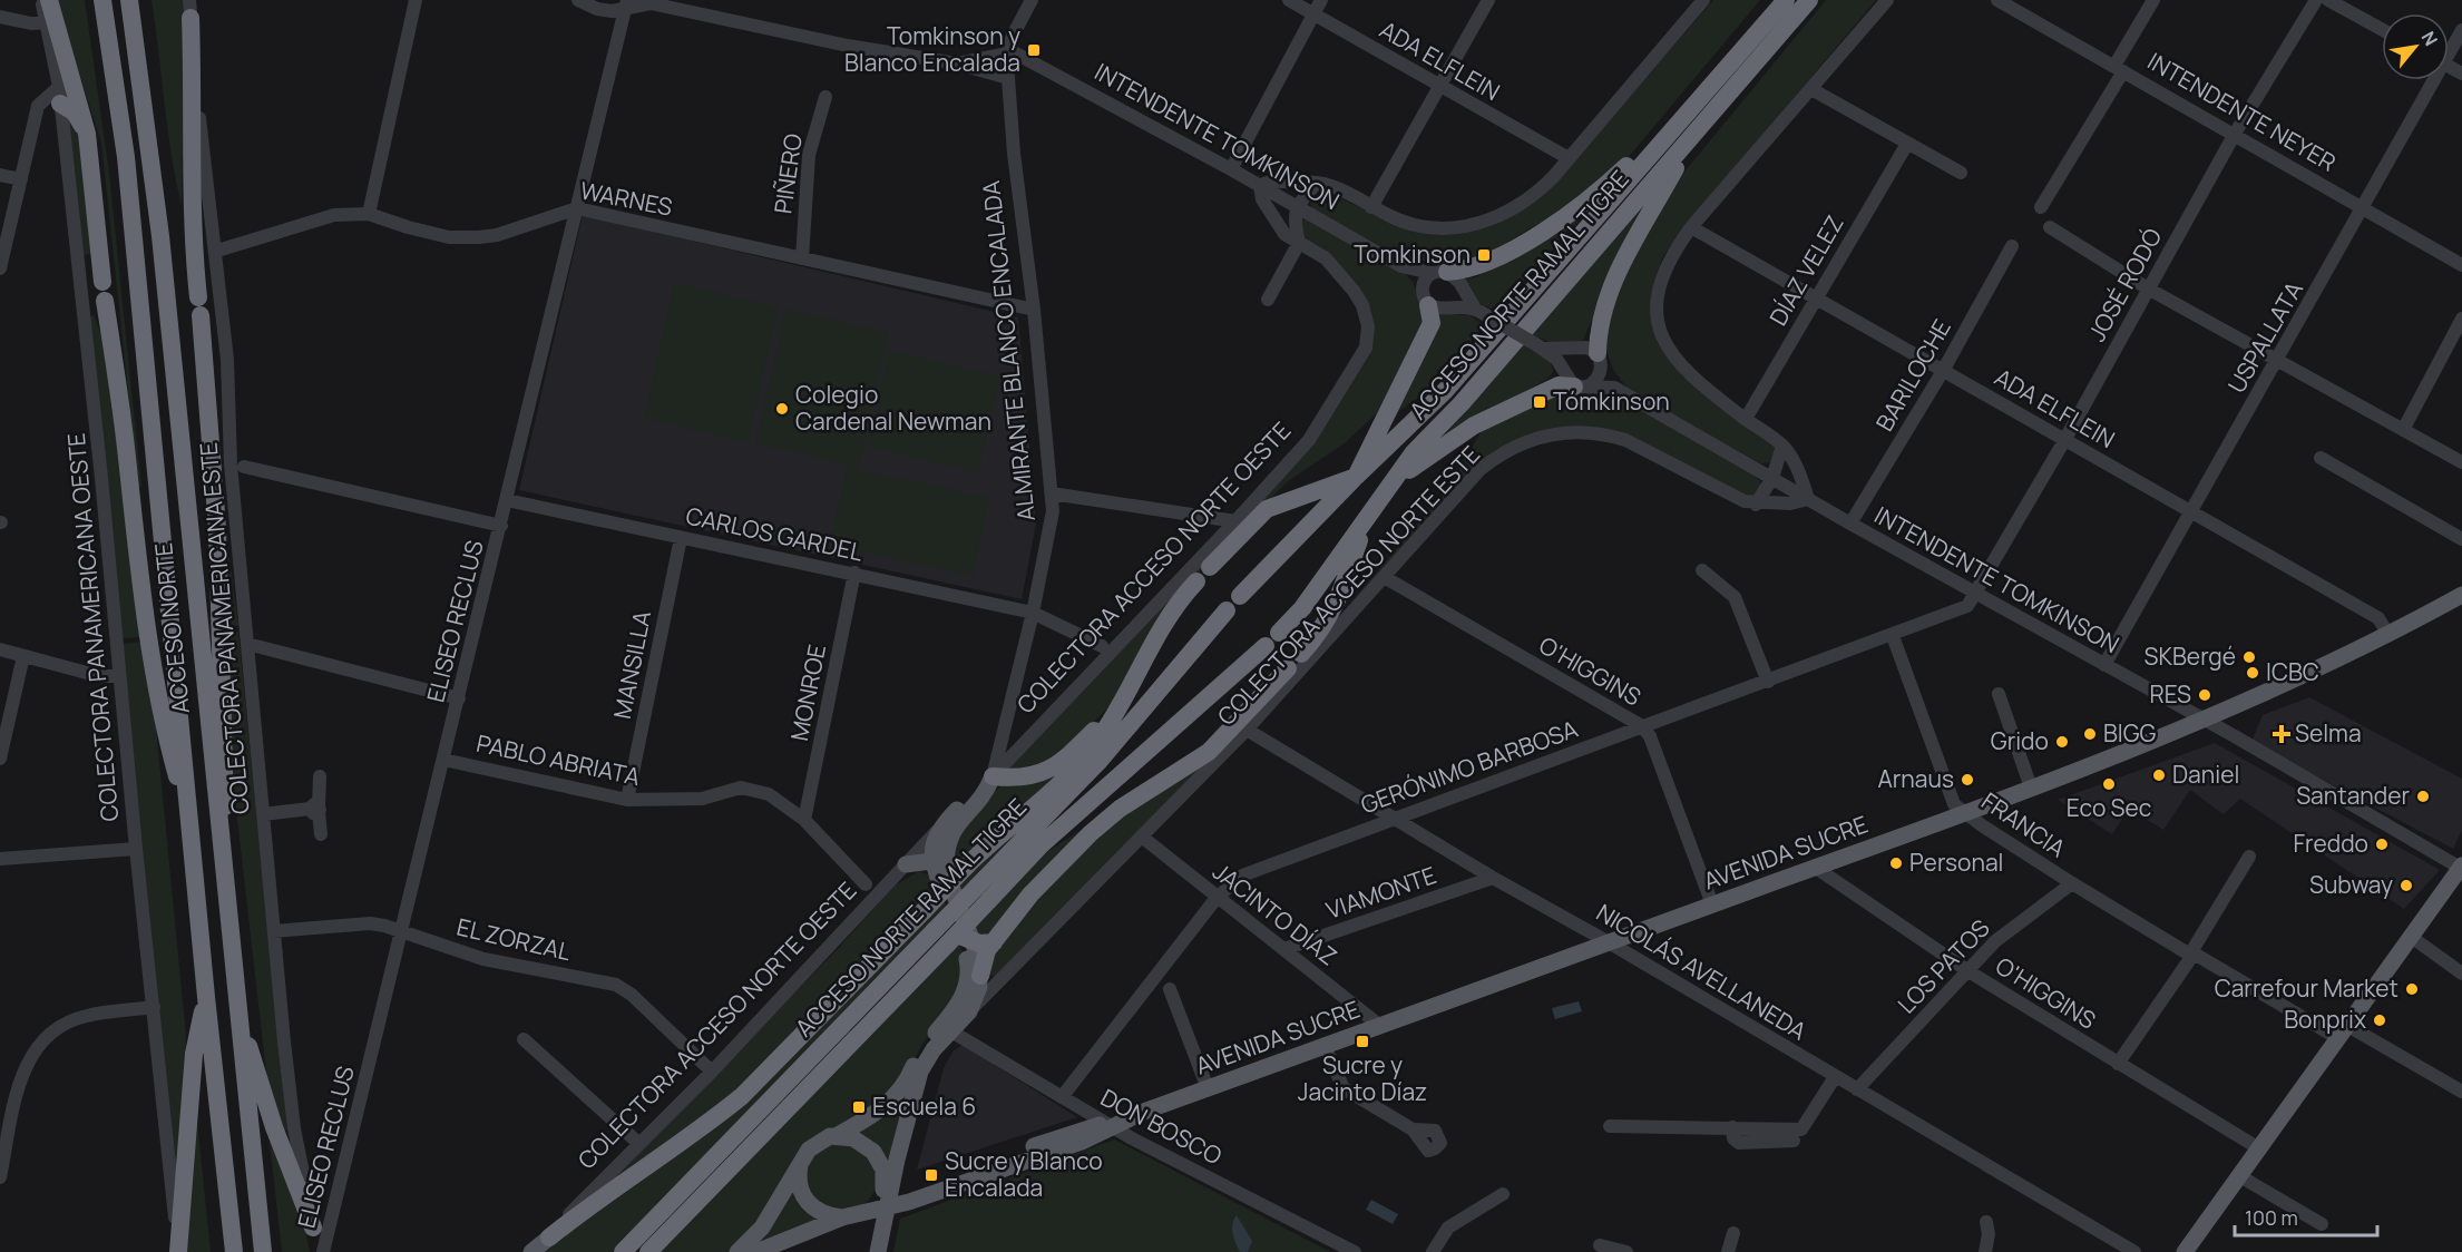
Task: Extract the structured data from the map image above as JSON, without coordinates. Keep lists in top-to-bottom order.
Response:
{
  "streets": {
    "highway": ["ACCESO NORTE RAMAL TIGRE", "ACCESO NORTE"],
    "main road": ["ALMIRANTE BLANCO ENCALADA", "COLECTORA ACCESO NORTE OESTE", "AVENIDA SUCRE"],
    "street": [
      "ADA ELFLEIN",
      "INTENDENTE NEYER",
      "INTENDENTE TOMKINSON",
      "PIÑERO",
      "WARNES",
      "DÍAZ VELEZ",
      "JOSÉ RODÓ",
      "USPALLATA",
      "BARILOCHE",
      "CARLOS GARDEL",
      "COLECTORA ACCESO NORTE ESTE",
      "ELISEO RECLUS",
      "COLECTORA PANAMERICANA OESTE",
      "COLECTORA PANAMERICANA ESTE",
      "MANSILLA",
      "O'HIGGINS",
      "MONROE",
      "PABLO ABRIATA",
      "GERÓNIMO BARBOSA",
      "FRANCIA",
      "VIAMONTE",
      "JACINTO DÍAZ",
      "EL ZORZAL",
      "LOS PATOS",
      "NICOLÁS AVELLANEDA",
      "DON BOSCO"
    ]
  },
  "crossings": [
    ["ADA ELFLEIN", "DÍAZ VELEZ"],
    ["ADA ELFLEIN", "JOSÉ RODÓ"],
    ["ADA ELFLEIN", "USPALLATA"],
    ["ADA ELFLEIN", "BARILOCHE"],
    ["ADA ELFLEIN", "AVENIDA SUCRE"],
    ["INTENDENTE NEYER", "JOSÉ RODÓ"],
    ["INTENDENTE NEYER", "USPALLATA"],
    ["INTENDENTE TOMKINSON", "JOSÉ RODÓ"],
    ["INTENDENTE TOMKINSON", "USPALLATA"],
    ["INTENDENTE TOMKINSON", "ALMIRANTE BLANCO ENCALADA"],
    ["INTENDENTE TOMKINSON", "BARILOCHE"],
    ["INTENDENTE TOMKINSON", "COLECTORA ACCESO NORTE OESTE"],
    ["INTENDENTE TOMKINSON", "COLECTORA ACCESO NORTE ESTE"],
    ["INTENDENTE TOMKINSON", "GERÓNIMO BARBOSA"],
    ["INTENDENTE TOMKINSON", "AVENIDA SUCRE"],
    ["PIÑERO", "WARNES"],
    ["WARNES", "ALMIRANTE BLANCO ENCALADA"],
    ["WARNES", "ELISEO RECLUS"],
    ["WARNES", "COLECTORA PANAMERICANA ESTE"],
    ["JOSÉ RODÓ", "GERÓNIMO BARBOSA"],
    ["ACCESO NORTE RAMAL TIGRE", "ALMIRANTE BLANCO ENCALADA"],
    ["ALMIRANTE BLANCO ENCALADA", "CARLOS GARDEL"],
    ["ALMIRANTE BLANCO ENCALADA", "COLECTORA ACCESO NORTE OESTE"],
    ["ALMIRANTE BLANCO ENCALADA", "AVENIDA SUCRE"],
    ["CARLOS GARDEL", "ELISEO RECLUS"],
    ["CARLOS GARDEL", "MANSILLA"],
    ["CARLOS GARDEL", "MONROE"],
    ["COLECTORA ACCESO NORTE OESTE", "EL ZORZAL"],
    ["COLECTORA ACCESO NORTE ESTE", "O'HIGGINS"],
    ["COLECTORA ACCESO NORTE ESTE", "JACINTO DÍAZ"],
    ["COLECTORA ACCESO NORTE ESTE", "NICOLÁS AVELLANEDA"],
    ["ELISEO RECLUS", "PABLO ABRIATA"],
    ["ELISEO RECLUS", "EL ZORZAL"],
    ["COLECTORA PANAMERICANA ESTE", "EL ZORZAL"],
    ["MANSILLA", "PABLO ABRIATA"],
    ["O'HIGGINS", "GERÓNIMO BARBOSA"],
    ["O'HIGGINS", "AVENIDA SUCRE"],
    ["O'HIGGINS", "LOS PATOS"],
    ["MONROE", "PABLO ABRIATA"],
    ["GERÓNIMO BARBOSA", "FRANCIA"],
    ["GERÓNIMO BARBOSA", "JACINTO DÍAZ"],
    ["GERÓNIMO BARBOSA", "NICOLÁS AVELLANEDA"],
    ["GERÓNIMO BARBOSA", "DON BOSCO"],
    ["FRANCIA", "AVENIDA SUCRE"],
    ["FRANCIA", "LOS PATOS"],
    ["AVENIDA SUCRE", "JACINTO DÍAZ"],
    ["AVENIDA SUCRE", "NICOLÁS AVELLANEDA"],
    ["AVENIDA SUCRE", "DON BOSCO"],
    ["VIAMONTE", "JACINTO DÍAZ"],
    ["VIAMONTE", "NICOLÁS AVELLANEDA"],
    ["LOS PATOS", "NICOLÁS AVELLANEDA"]
  ],
  "places": {
    "transit": [
      "Tomkinson y Blanco Encalada",
      "Tomkinson",
      "Tómkinson",
      "Sucre y Jacinto Díaz",
      "Escuela 6",
      "Sucre y Blanco Encalada"
    ],
    "other": [
      "Colegio Cardenal Newman",
      "SKBergé",
      "ICBC",
      "RES",
      "BIGG",
      "Grido",
      "Daniel",
      "Arnaus",
      "Eco Sec",
      "Santander",
      "Freddo",
      "Personal",
      "Subway",
      "Carrefour Market",
      "Bonprix"
    ],
    "health": ["Selma"]
  },
  "scale_bar": "100 m",
  "north": "top right"
}
